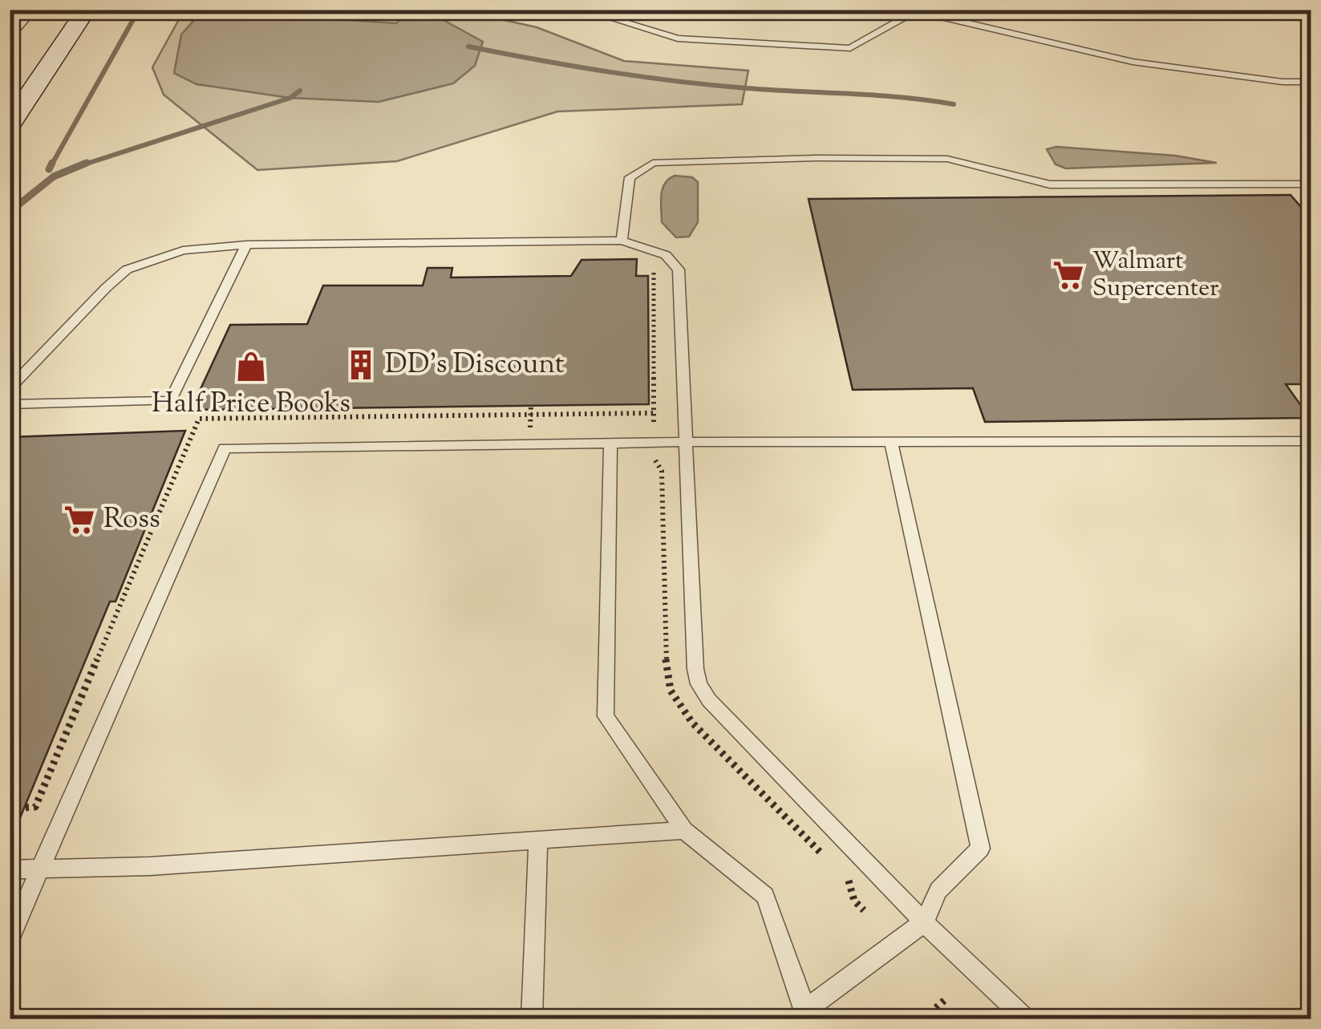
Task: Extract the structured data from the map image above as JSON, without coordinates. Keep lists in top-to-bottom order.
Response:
{
  "places": {
    "supermarket": ["Walmart Supercenter", "Ross"],
    "building": ["DD's Discount"],
    "shop": ["Half Price Books"]
  }
}
